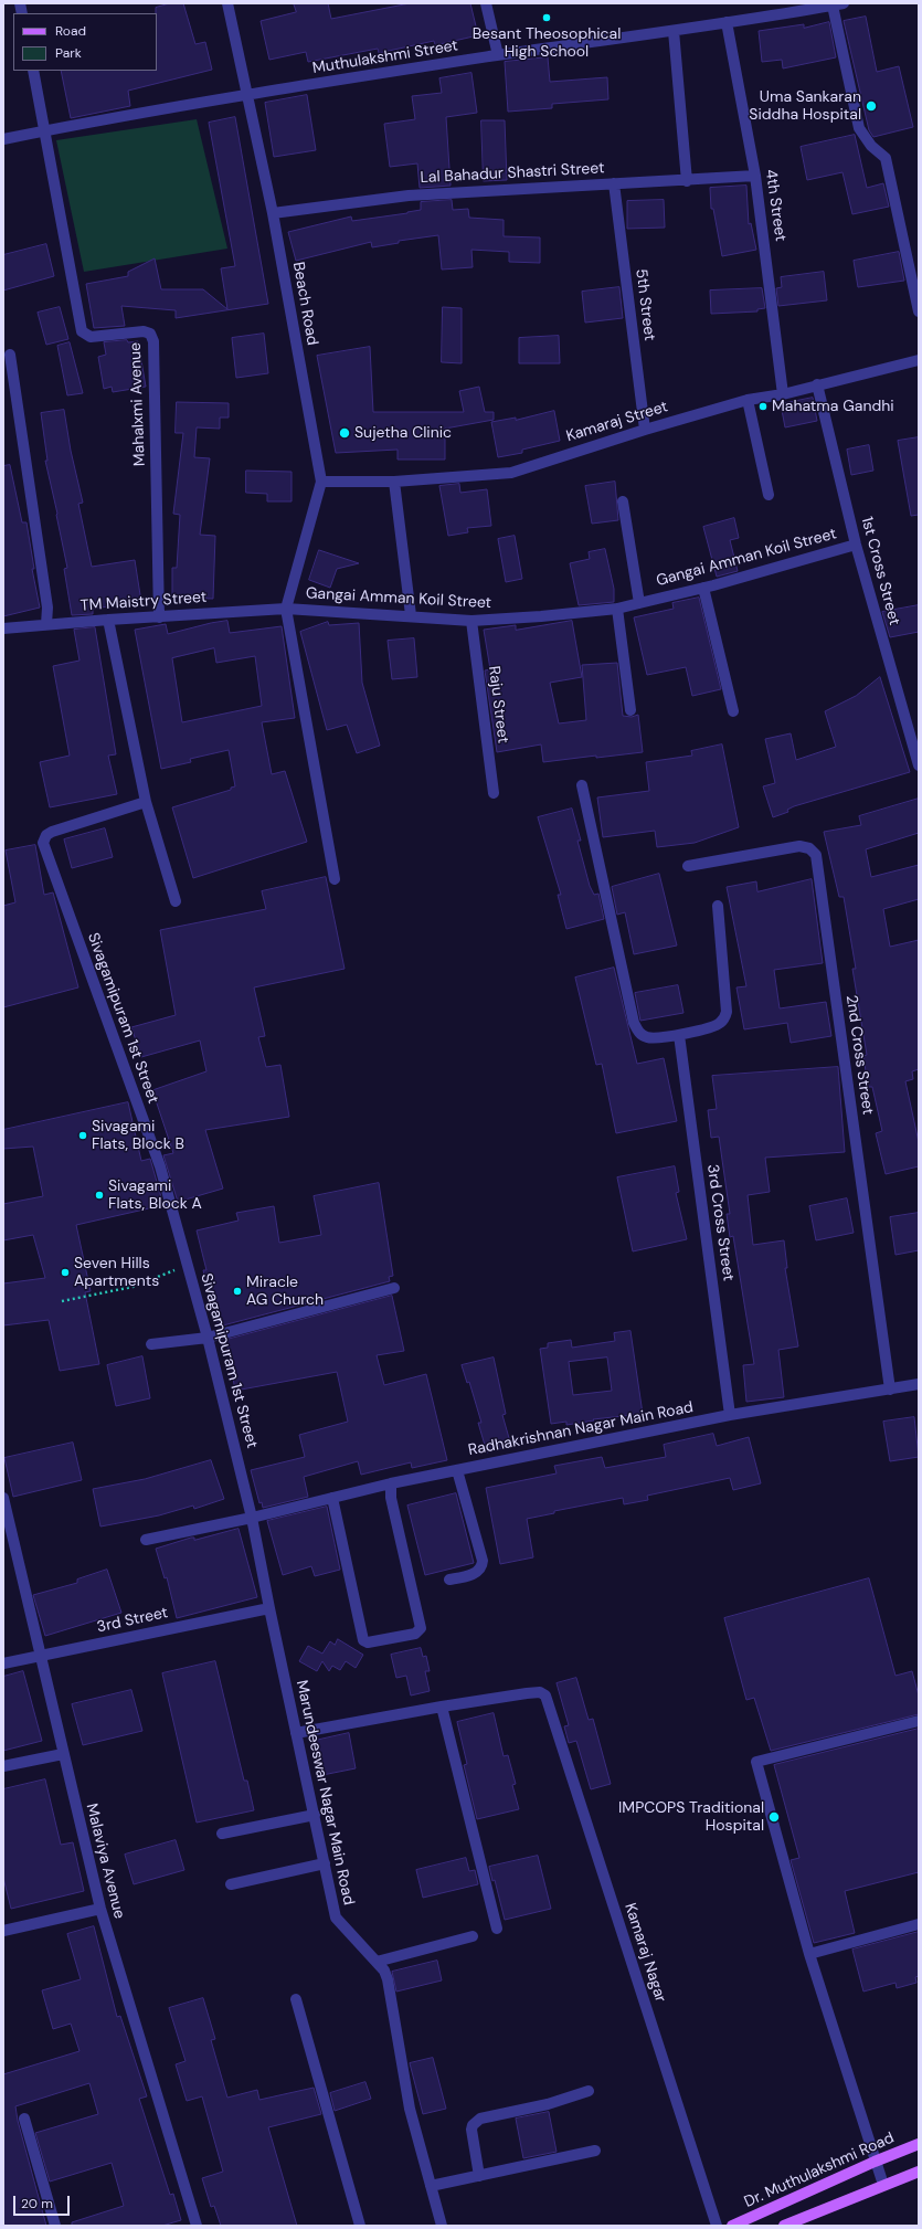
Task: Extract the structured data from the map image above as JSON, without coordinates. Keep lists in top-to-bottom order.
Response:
{
  "streets": {
    "main road": ["Dr. Muthulakshmi Road"],
    "street": [
      "Muthulakshmi Street",
      "Lal Bahadur Shastri Street",
      "4th Street",
      "Beach Road",
      "5th Street",
      "Mahalxmi Avenue",
      "Kamaraj Street",
      "Gangai Amman Koil Street",
      "1st Cross Street",
      "TM Maistry Street",
      "Raju Street",
      "Sivagamipuram 1st Street",
      "2nd Cross Street",
      "3rd Cross Street",
      "Radhakrishnan Nagar Main Road",
      "3rd Street",
      "Marundeeswar Nagar Main Road",
      "Malaviya Avenue",
      "Kamaraj Nagar"
    ]
  },
  "crossings": [
    ["Muthulakshmi Street", "4th Street"],
    ["Muthulakshmi Street", "Beach Road"],
    ["Muthulakshmi Street", "Mahalxmi Avenue"],
    ["Lal Bahadur Shastri Street", "4th Street"],
    ["Lal Bahadur Shastri Street", "Beach Road"],
    ["Lal Bahadur Shastri Street", "5th Street"],
    ["4th Street", "Kamaraj Street"],
    ["Beach Road", "Kamaraj Street"],
    ["Beach Road", "Gangai Amman Koil Street"],
    ["Beach Road", "TM Maistry Street"],
    ["5th Street", "Kamaraj Street"],
    ["Mahalxmi Avenue", "TM Maistry Street"],
    ["Kamaraj Street", "1st Cross Street"],
    ["Gangai Amman Koil Street", "1st Cross Street"],
    ["Gangai Amman Koil Street", "TM Maistry Street"],
    ["Gangai Amman Koil Street", "Raju Street"],
    ["Sivagamipuram 1st Street", "Radhakrishnan Nagar Main Road"],
    ["Sivagamipuram 1st Street", "3rd Street"],
    ["Sivagamipuram 1st Street", "Marundeeswar Nagar Main Road"],
    ["2nd Cross Street", "Radhakrishnan Nagar Main Road"],
    ["3rd Cross Street", "Radhakrishnan Nagar Main Road"],
    ["3rd Street", "Marundeeswar Nagar Main Road"],
    ["3rd Street", "Malaviya Avenue"]
  ],
  "places": [
    "Besant Theosophical High School",
    "Uma Sankaran Siddha Hospital",
    "Mahatma Gandhi",
    "Sujetha Clinic",
    "Sivagami Flats, Block B",
    "Sivagami Flats, Block A",
    "Seven Hills Apartments",
    "Miracle AG Church",
    "IMPCOPS Traditional Hospital"
  ],
  "legend": ["Road", "Park"],
  "scale_bar": "20 m"
}
